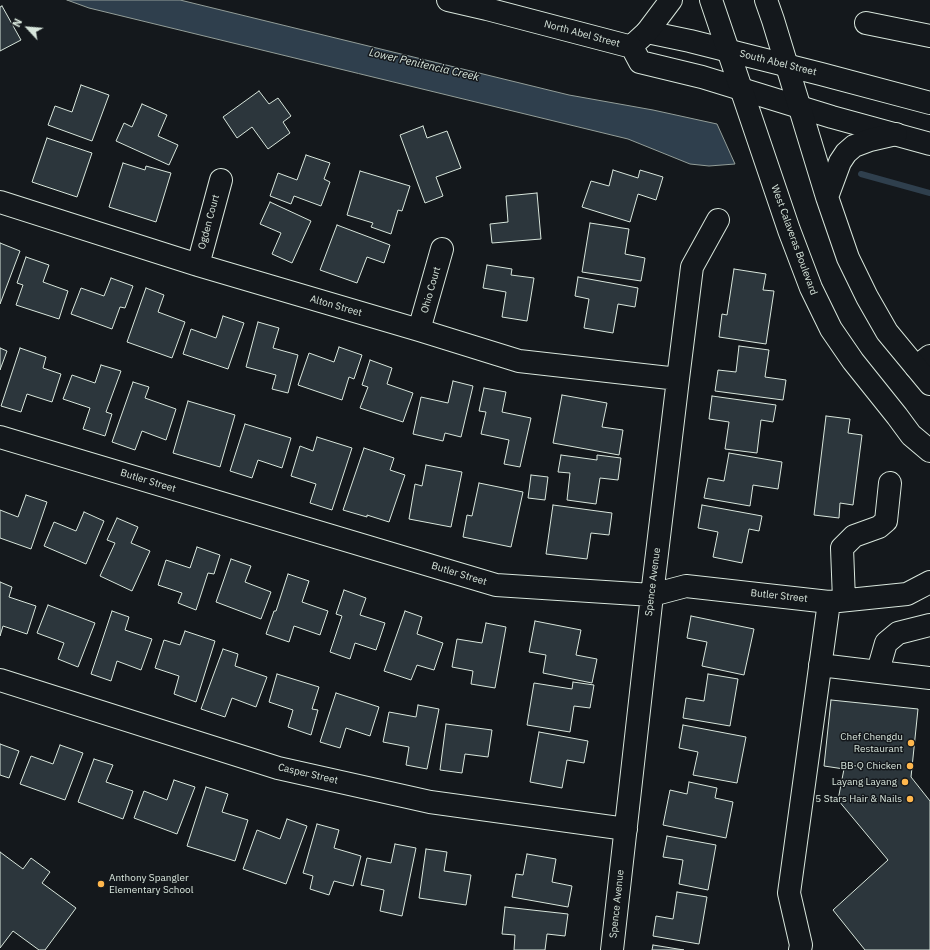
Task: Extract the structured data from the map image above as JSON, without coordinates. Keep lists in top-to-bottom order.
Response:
{
  "streets": {
    "main road": [
      "North Abel Street",
      "South Abel Street",
      "Ogden Court",
      "West Calaveras Boulevard",
      "Ohio Court",
      "Alton Street",
      "Butler Street",
      "Spence Avenue",
      "Casper Street"
    ]
  },
  "crossings": [
    ["North Abel Street", "West Calaveras Boulevard"],
    ["South Abel Street", "West Calaveras Boulevard"],
    ["Ogden Court", "Alton Street"],
    ["Ohio Court", "Alton Street"],
    ["Alton Street", "Spence Avenue"],
    ["Butler Street", "Spence Avenue"],
    ["Spence Avenue", "Casper Street"]
  ],
  "water": ["Lower Penitencia Creek"],
  "places": [
    "Chef Chengdu Restaurant",
    "BB∙Q Chicken",
    "Layang Layang",
    "5 Stars Hair & Nails",
    "Anthony Spangler Elementary School"
  ],
  "north": "top left"
}
